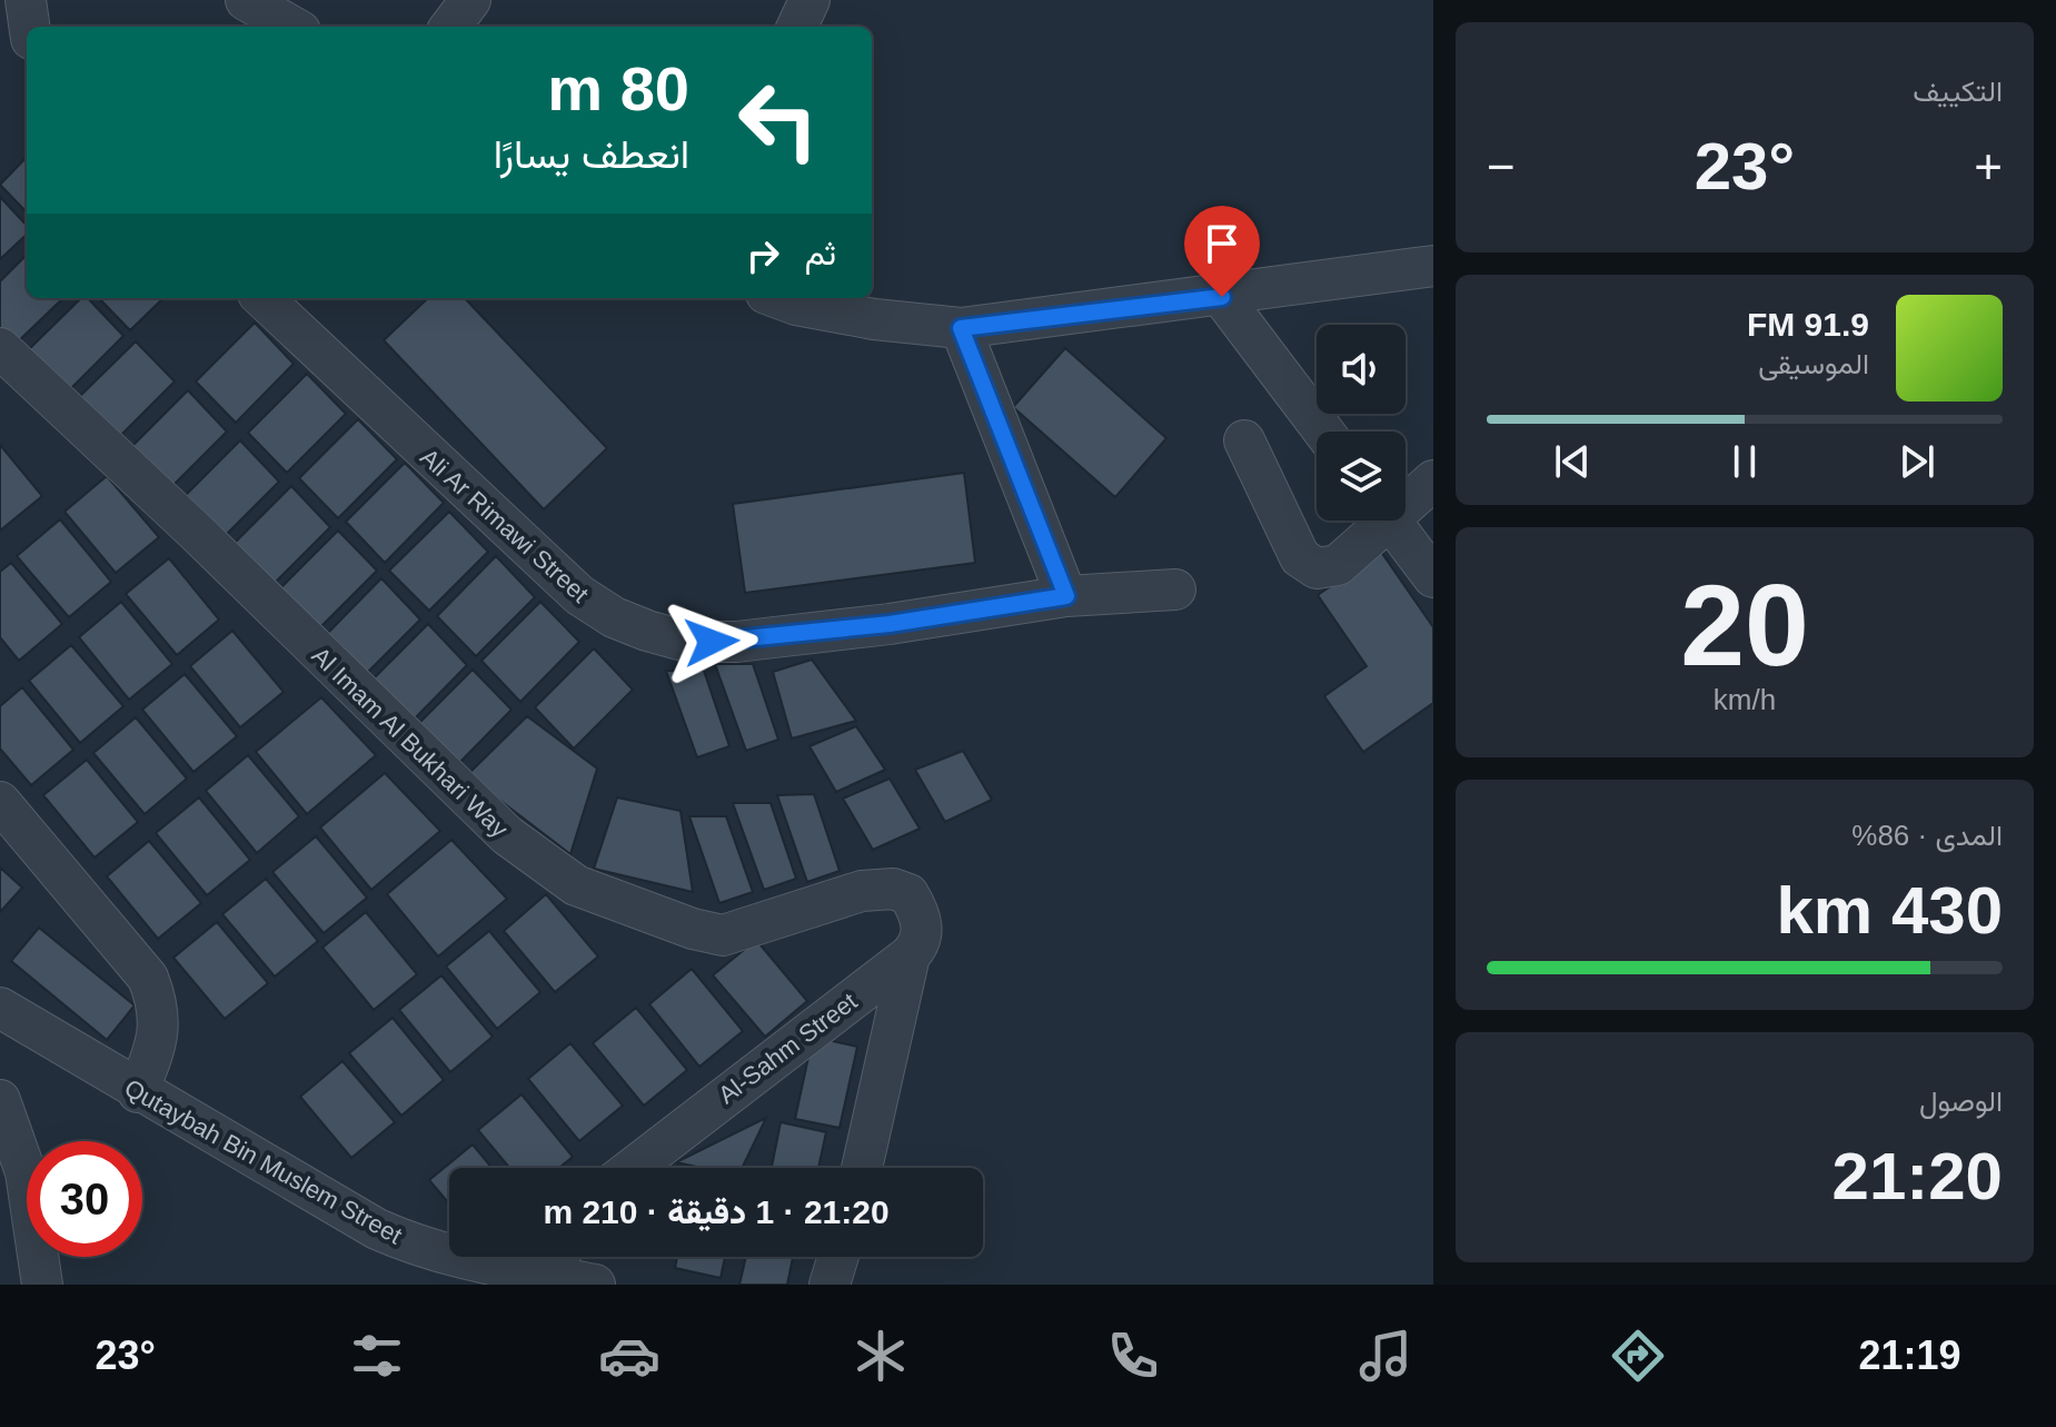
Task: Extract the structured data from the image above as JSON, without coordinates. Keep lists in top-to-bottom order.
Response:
{
  "streets": {
    "street": [
      "Ali Ar Rimawi Street",
      "Al Imam Al Bukhari Way",
      "Al-Sahm Street",
      "Qutaybah Bin Muslem Street"
    ]
  },
  "crossings": [
    ["Al Imam Al Bukhari Way", "Al-Sahm Street"]
  ],
  "page": {
    "tile": [
      "التكييف",
      ["20", "km/h"],
      ["المدى · 86%", "430 km"],
      ["الوصول", "21:20"]
    ],
    "turn": ["80 m", "انعطف يسارًا"],
    "heat": ["−", "23°", "+"],
    "then": "ثم",
    "song": ["91.9 FM", "الموسيقى"],
    "limit": "30",
    "trip": "21:20 · 1 دقيقة · 210 m",
    "tabs": ["21:19", "23°"]
  }
}
